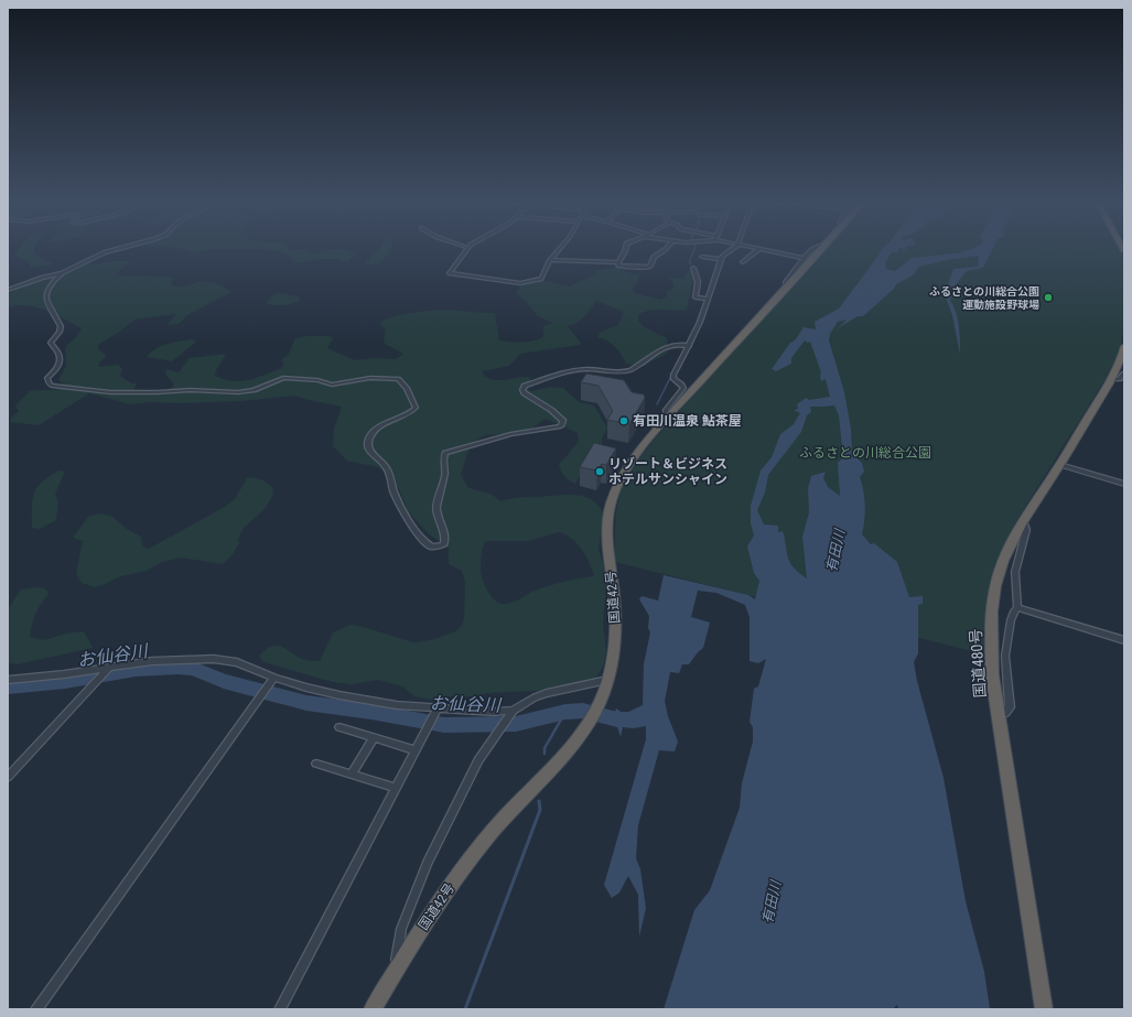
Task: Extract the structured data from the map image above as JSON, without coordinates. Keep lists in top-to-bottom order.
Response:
{
  "streets": {
    "highway": ["国道42号", "国道480号"]
  },
  "water": ["有田川", "お仙谷川"],
  "parks": ["ふるさとの川総合公園"],
  "places": ["ふるさとの川総合公園 運動施設野球場", "有田川温泉 鮎茶屋", "リゾート＆ビジネス ホテルサンシャイン"]
}
